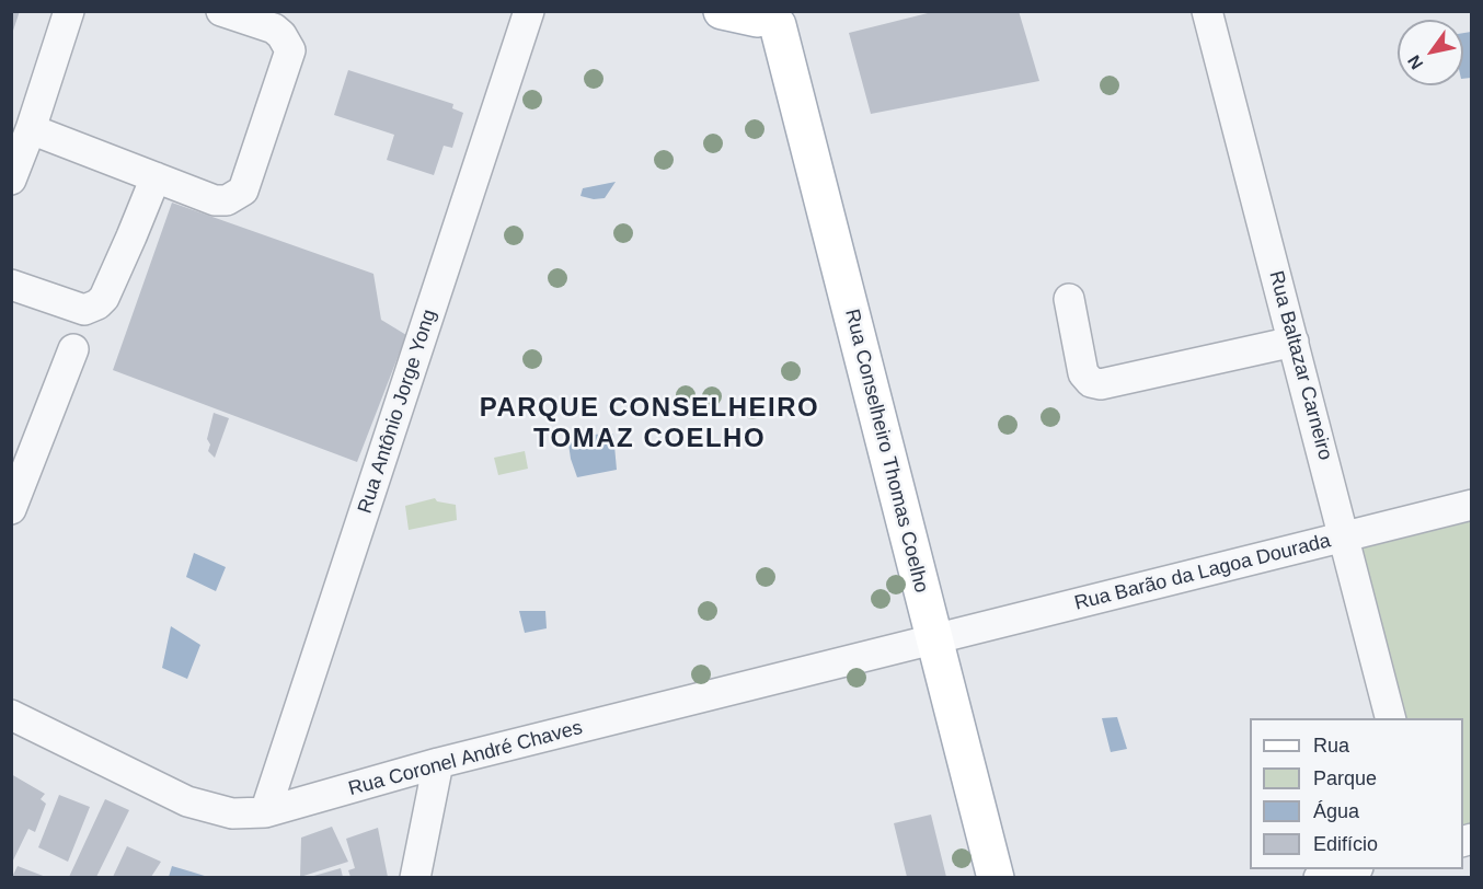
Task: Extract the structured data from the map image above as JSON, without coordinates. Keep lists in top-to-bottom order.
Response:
{
  "streets": {
    "main road": ["Rua Conselheiro Thomas Coelho"],
    "street": [
      "Rua Baltazar Carneiro",
      "Rua Antônio Jorge Yong",
      "Rua Barão da Lagoa Dourada",
      "Rua Coronel André Chaves"
    ]
  },
  "crossings": [
    ["Rua Baltazar Carneiro", "Rua Barão da Lagoa Dourada"],
    ["Rua Antônio Jorge Yong", "Rua Coronel André Chaves"],
    ["Rua Conselheiro Thomas Coelho", "Rua Barão da Lagoa Dourada"],
    ["Rua Conselheiro Thomas Coelho", "Rua Coronel André Chaves"],
    ["Rua Barão da Lagoa Dourada", "Rua Coronel André Chaves"]
  ],
  "districts": ["PARQUE CONSELHEIRO TOMAZ COELHO"],
  "legend": [
    "Rua",
    "Parque",
    "Água",
    "Edifício"
  ],
  "north": "bottom left"
}
